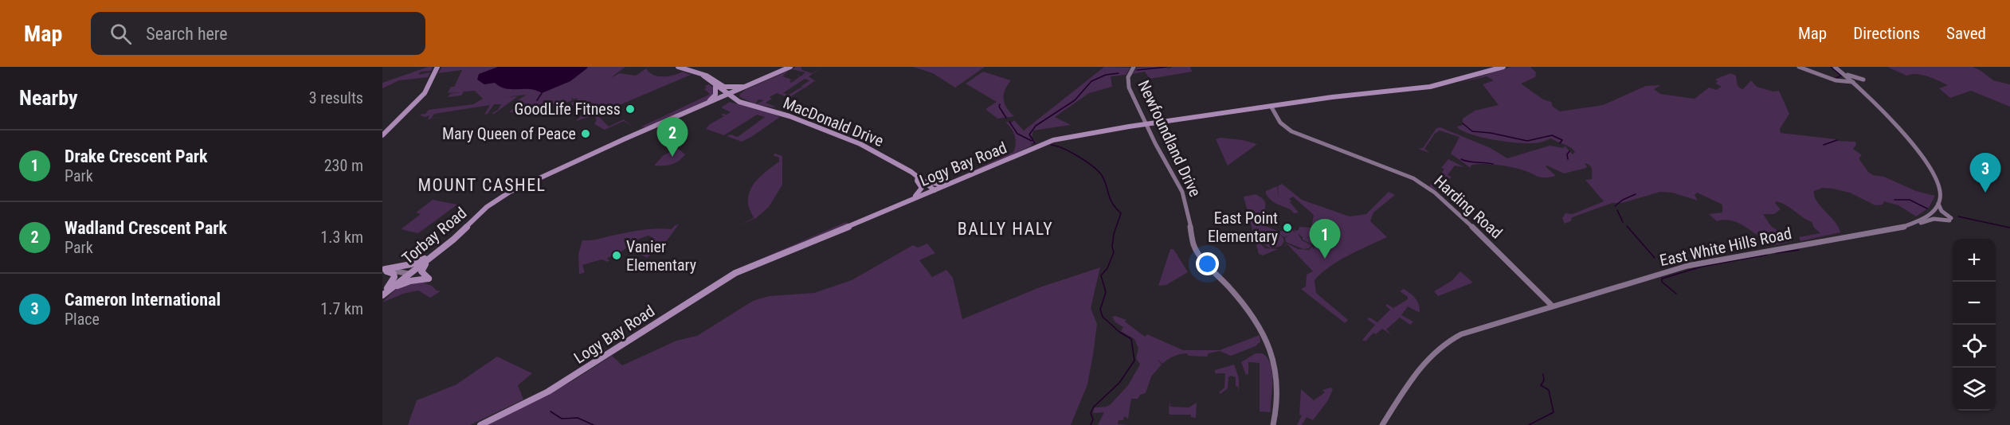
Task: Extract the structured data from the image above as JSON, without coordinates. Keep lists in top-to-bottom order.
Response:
{
  "streets": {
    "main road": [
      "MacDonald Drive",
      "Newfoundland Drive",
      "Logy Bay Road",
      "Harding Road",
      "Torbay Road",
      "East White Hills Road"
    ]
  },
  "crossings": [
    ["MacDonald Drive", "Logy Bay Road"],
    ["MacDonald Drive", "Torbay Road"],
    ["Newfoundland Drive", "Logy Bay Road"],
    ["Logy Bay Road", "Harding Road"],
    ["Harding Road", "East White Hills Road"]
  ],
  "districts": ["MOUNT CASHEL", "BALLY HALY"],
  "places": [
    "GoodLife Fitness",
    "Mary Queen of Peace",
    "East Point Elementary",
    "Vanier Elementary"
  ],
  "page": {
    "header": "Map",
    "search": "Search here",
    "nav": ["Map", "Directions", "Saved"],
    "heading": ["Nearby", "3 results"],
    "pins": ["2", "3", "1"],
    "list": [
      {
        "mark": "1",
        "name": "Drake Crescent Park",
        "note": "Park",
        "value": "230 m"
      },
      {
        "mark": "2",
        "name": "Wadland Crescent Park",
        "note": "Park",
        "value": "1.3 km"
      },
      {
        "mark": "3",
        "name": "Cameron International",
        "note": "Place",
        "value": "1.7 km"
      }
    ],
    "map_buttons": ["+", "−"]
  }
}
